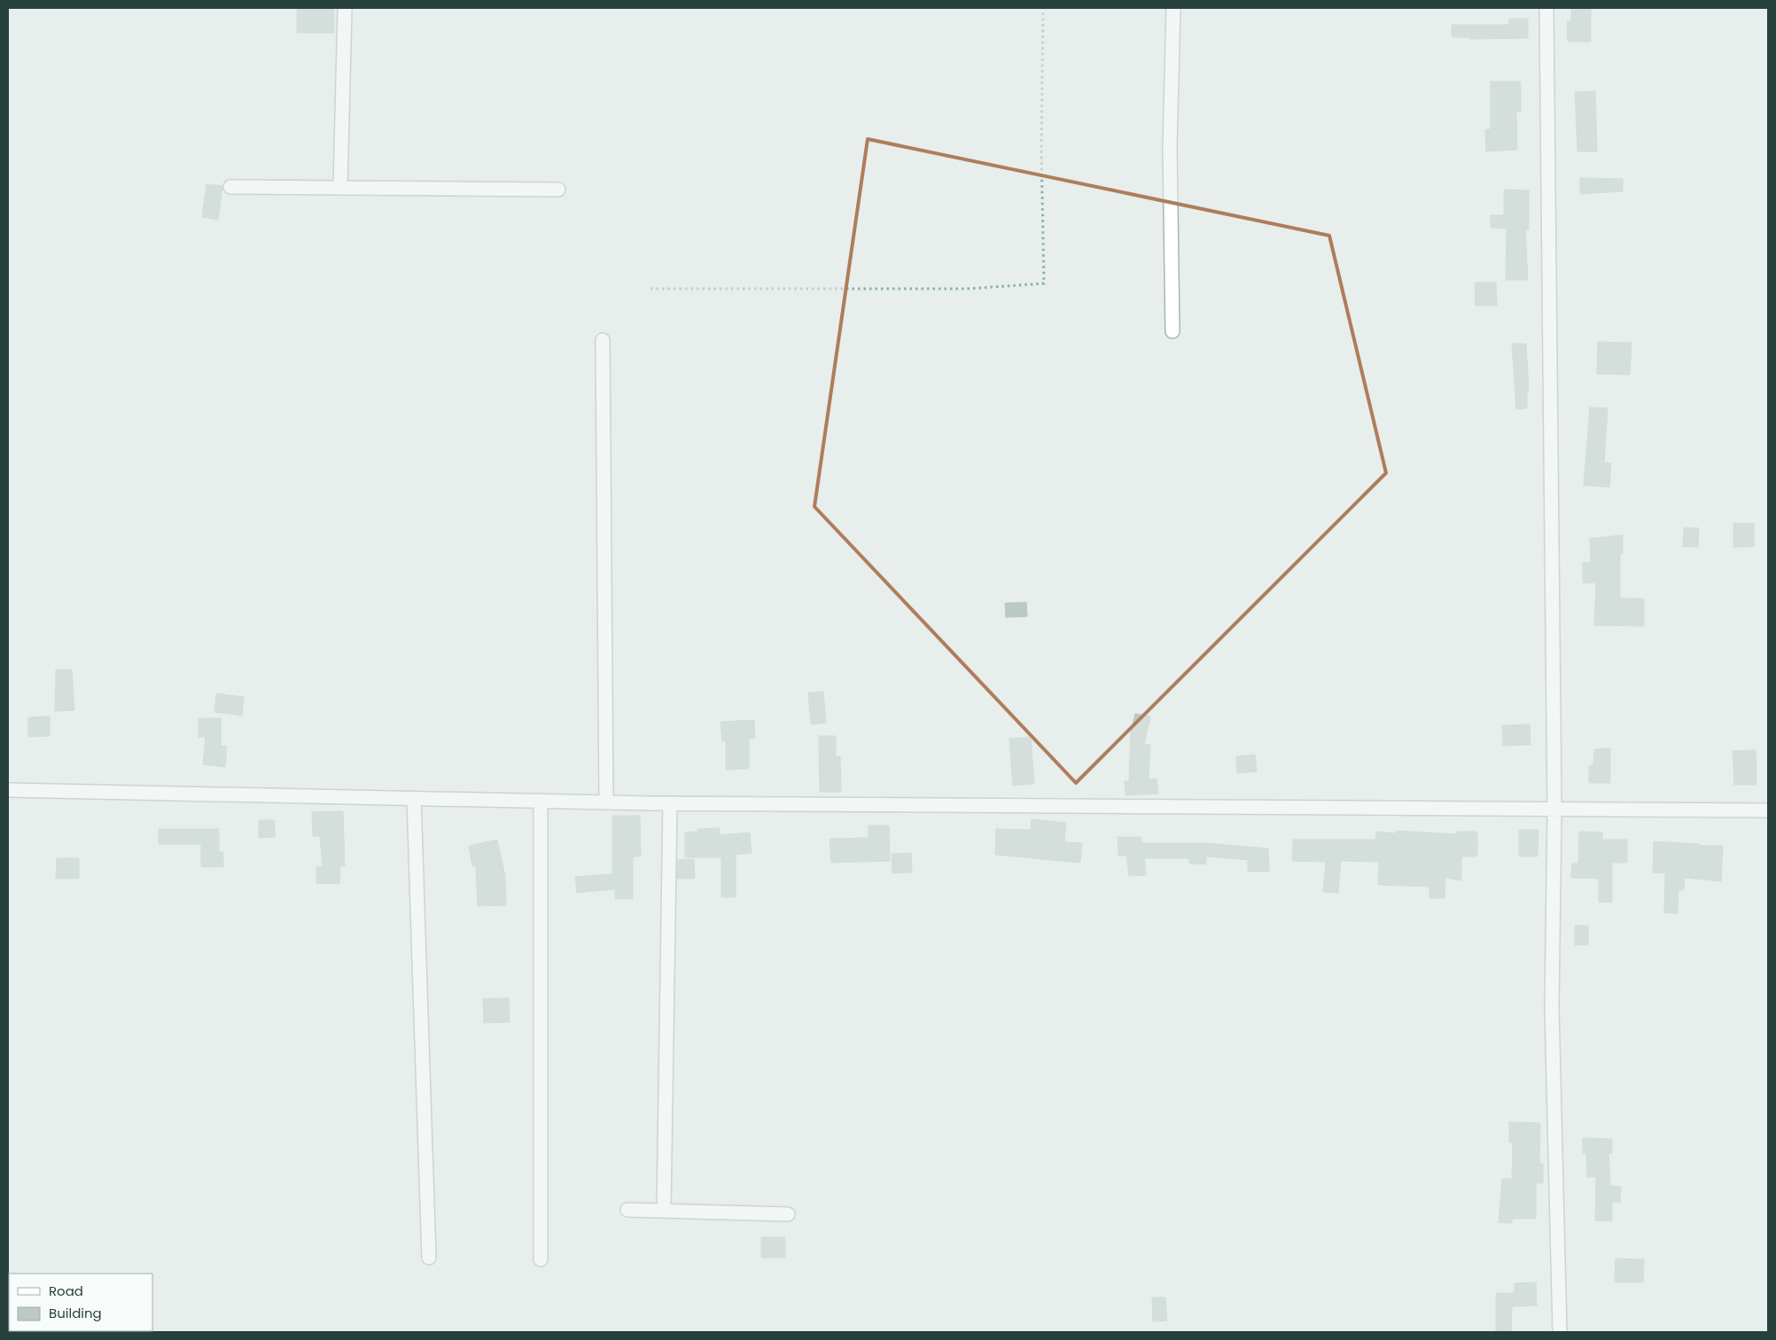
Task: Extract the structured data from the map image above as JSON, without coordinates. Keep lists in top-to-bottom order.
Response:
{
  "legend": ["Road", "Building"]
}
